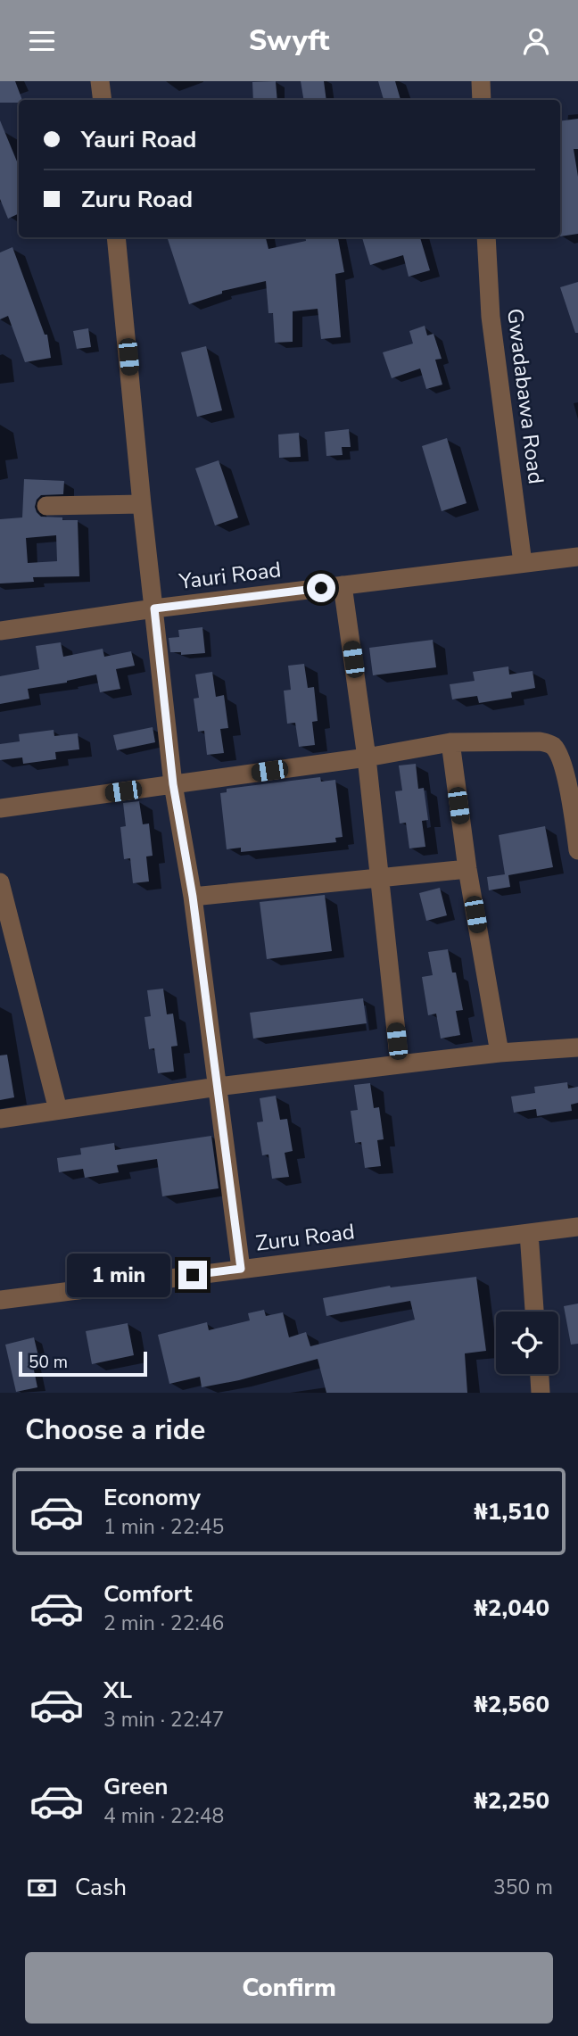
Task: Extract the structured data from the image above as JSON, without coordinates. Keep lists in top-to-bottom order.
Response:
{
  "streets": {
    "street": ["Gwadabawa Road", "Yauri Road", "Zuru Road"]
  },
  "crossings": [
    ["Gwadabawa Road", "Yauri Road"]
  ],
  "scale_bar": "50 m",
  "page": {
    "header": "Swyft",
    "banner": ["Yauri Road", "Zuru Road"],
    "bubble": "1 min",
    "scale": "50 m",
    "heading": "Choose a ride",
    "list": [
      {
        "name": "Economy",
        "note": "1 min · 22:45",
        "value": "₦1,510"
      },
      {
        "name": "Comfort",
        "note": "2 min · 22:46",
        "value": "₦2,040"
      },
      {
        "name": "XL",
        "note": "3 min · 22:47",
        "value": "₦2,560"
      },
      {
        "name": "Green",
        "note": "4 min · 22:48",
        "value": "₦2,250"
      }
    ],
    "pay": ["Cash", "350 m"],
    "buttons": "Confirm"
  }
}
